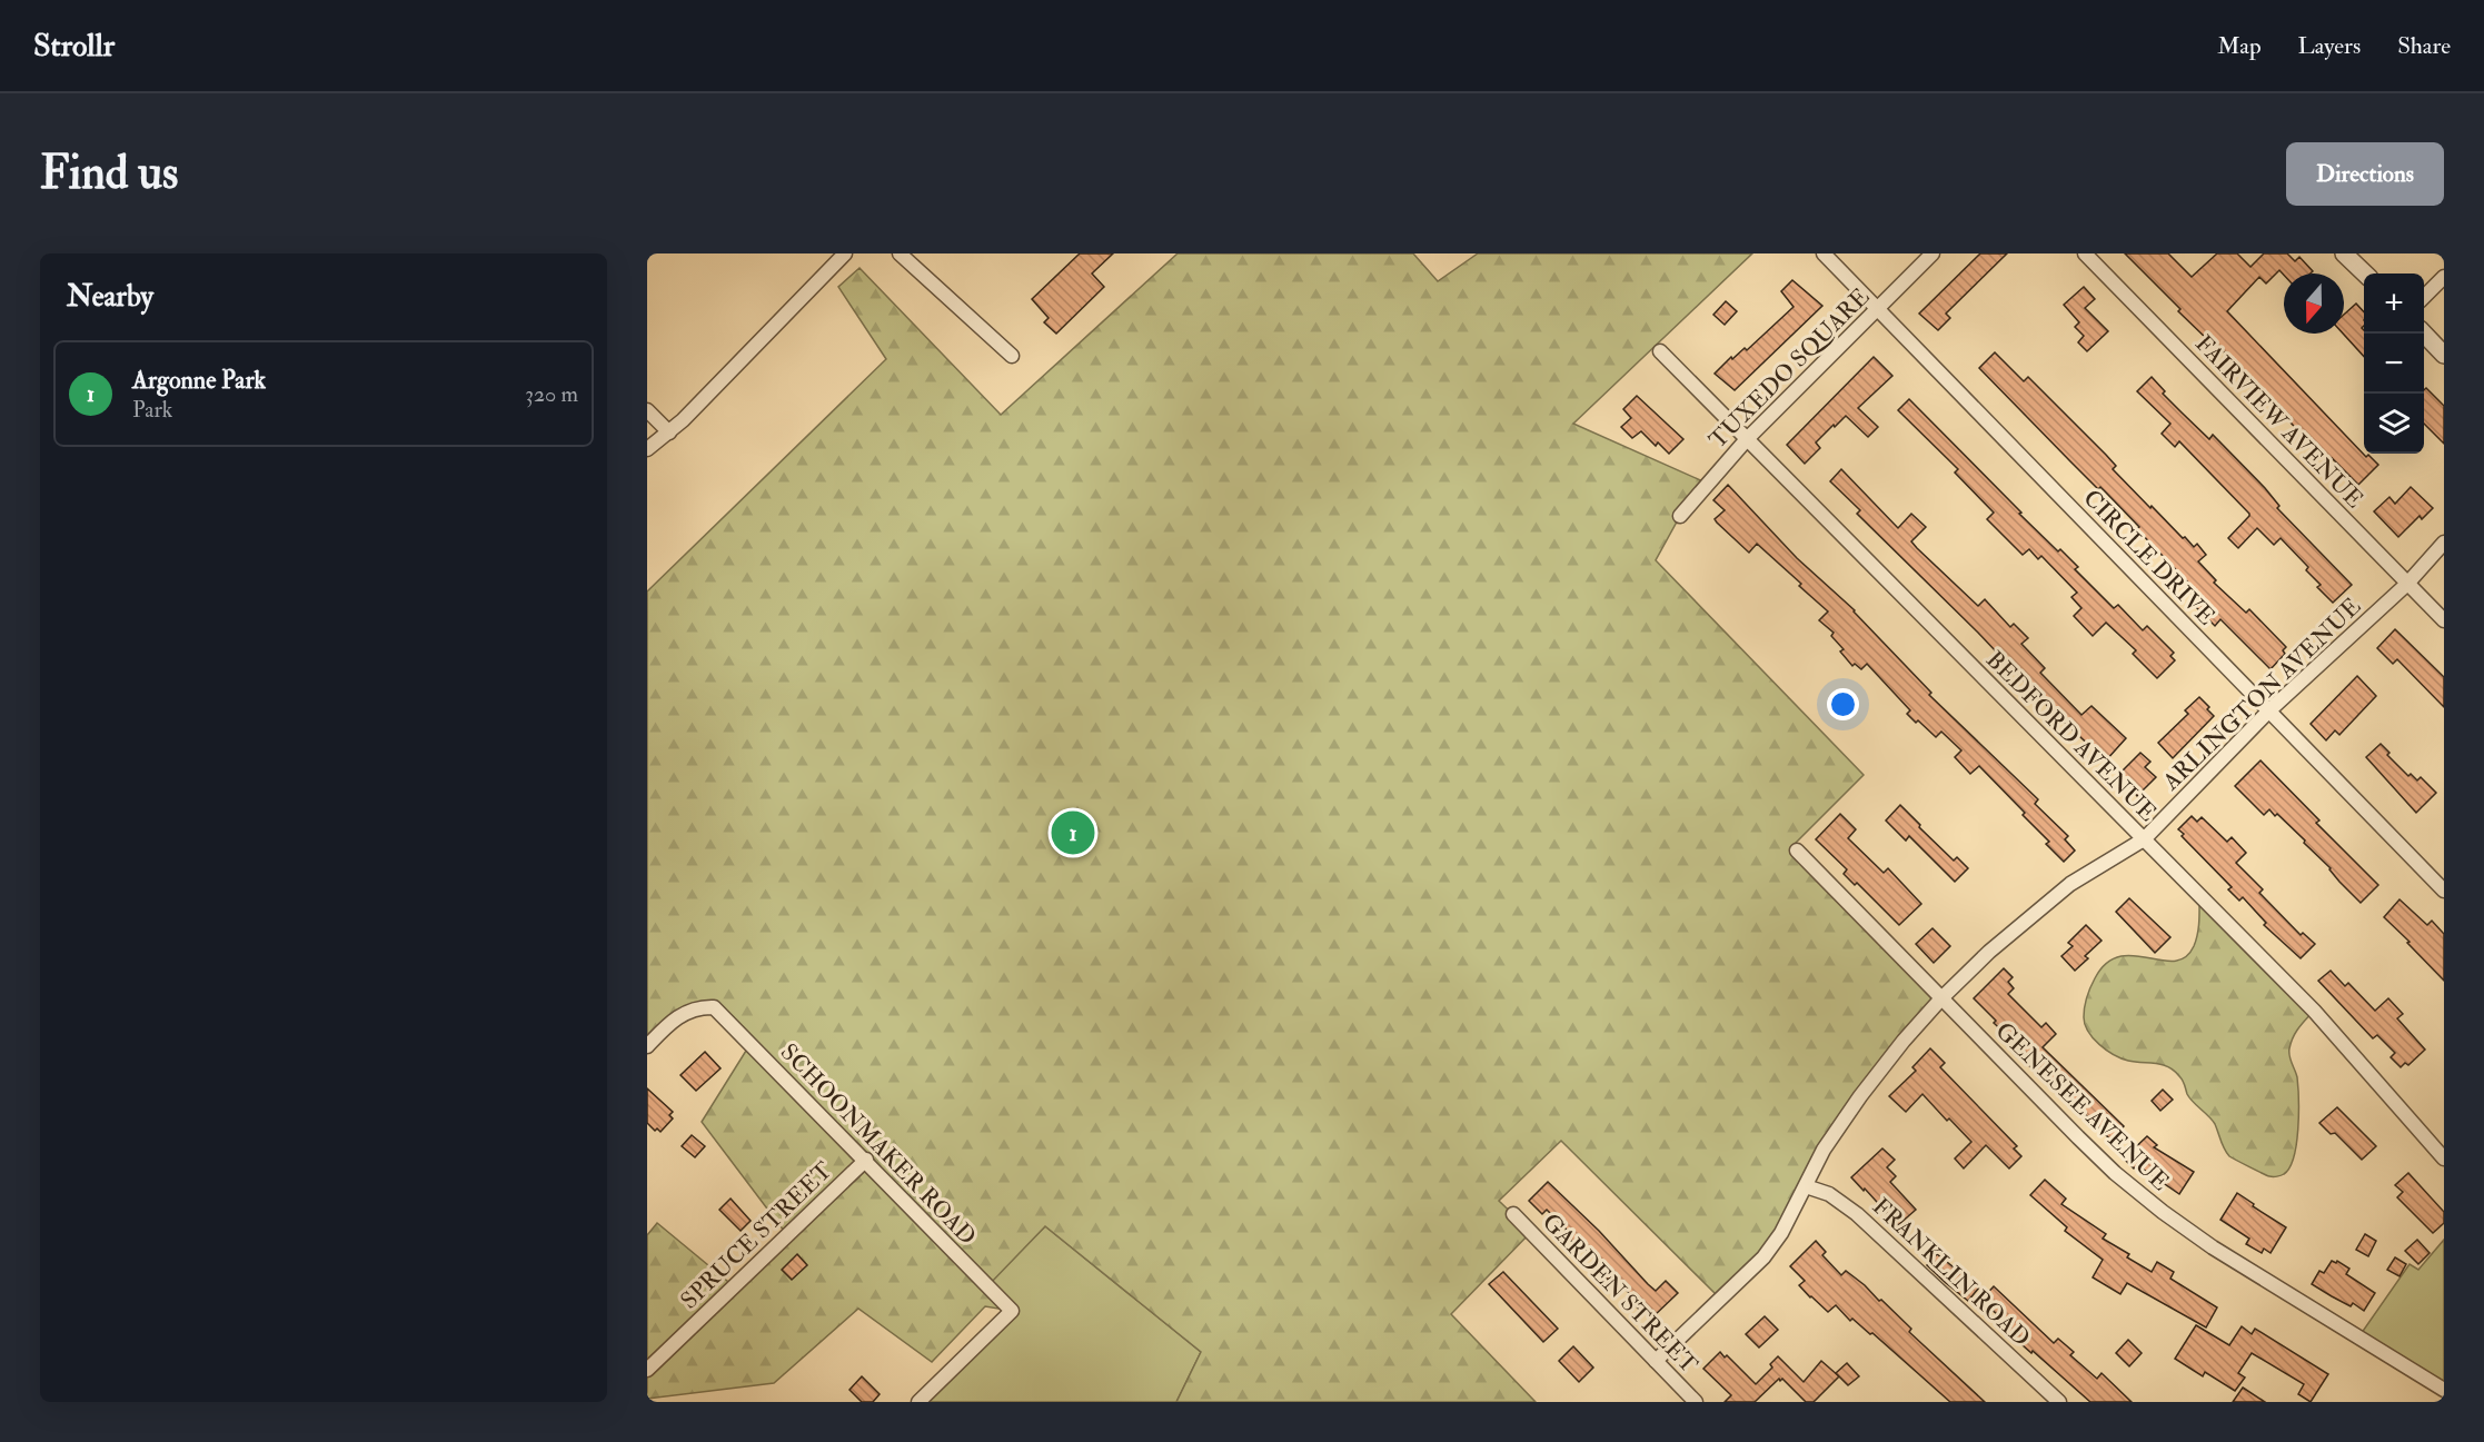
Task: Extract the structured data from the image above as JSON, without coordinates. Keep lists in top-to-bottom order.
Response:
{
  "streets": {
    "street": [
      "TUXEDO SQUARE",
      "FAIRVIEW AVENUE",
      "CIRCLE DRIVE",
      "ARLINGTON AVENUE",
      "BEDFORD AVENUE",
      "GENESEE AVENUE",
      "SCHOONMAKER ROAD",
      "SPRUCE STREET",
      "FRANKLIN ROAD",
      "GARDEN STREET"
    ]
  },
  "crossings": [
    ["TUXEDO SQUARE", "CIRCLE DRIVE"],
    ["TUXEDO SQUARE", "BEDFORD AVENUE"],
    ["FAIRVIEW AVENUE", "ARLINGTON AVENUE"],
    ["CIRCLE DRIVE", "ARLINGTON AVENUE"],
    ["ARLINGTON AVENUE", "BEDFORD AVENUE"],
    ["ARLINGTON AVENUE", "GENESEE AVENUE"],
    ["ARLINGTON AVENUE", "FRANKLIN ROAD"],
    ["ARLINGTON AVENUE", "GARDEN STREET"],
    ["SCHOONMAKER ROAD", "SPRUCE STREET"]
  ],
  "north": "bottom",
  "page": {
    "header": "Strollr",
    "nav": ["Map", "Layers", "Share"],
    "buttons": "Directions",
    "title": "Find us",
    "heading": "Nearby",
    "map_buttons": ["+", "−"],
    "list": [
      {
        "mark": "1",
        "name": "Argonne Park",
        "note": "Park",
        "value": "320 m"
      }
    ],
    "pins": "1"
  }
}
